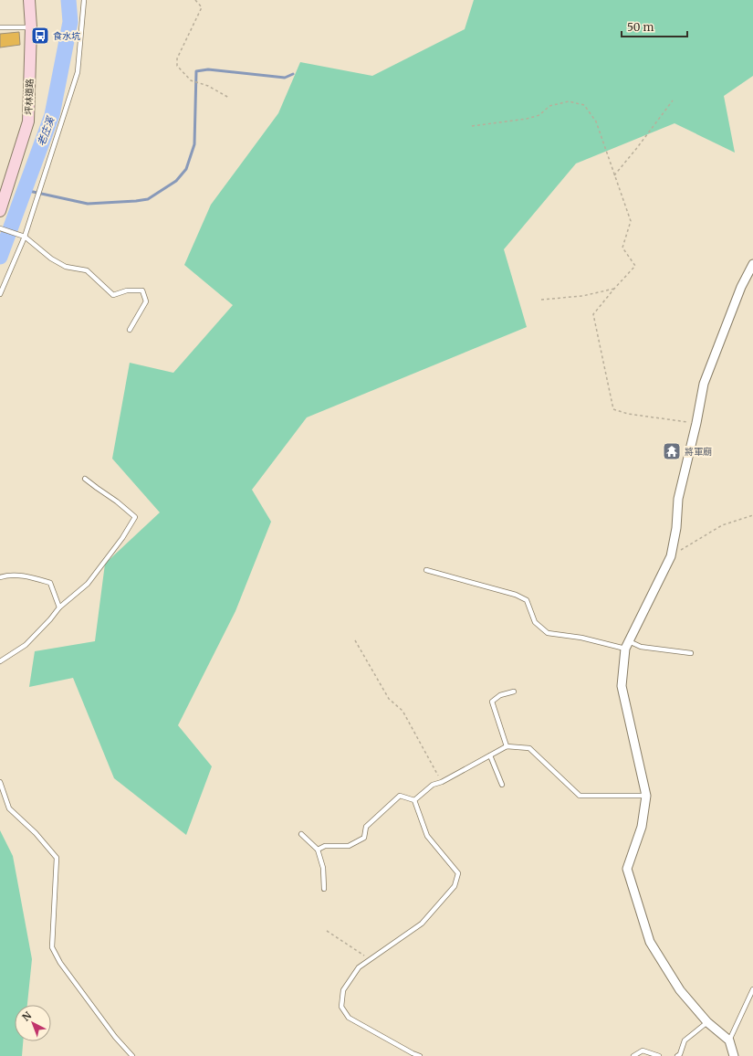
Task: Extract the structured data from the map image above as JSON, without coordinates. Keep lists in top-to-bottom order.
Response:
{
  "streets": {
    "street": ["坪林道路"]
  },
  "water": ["老庄溪"],
  "places": {
    "bus stop": ["食水坑"],
    "temple": ["將軍廟"]
  },
  "scale_bar": "50 m",
  "north": "top left"
}
